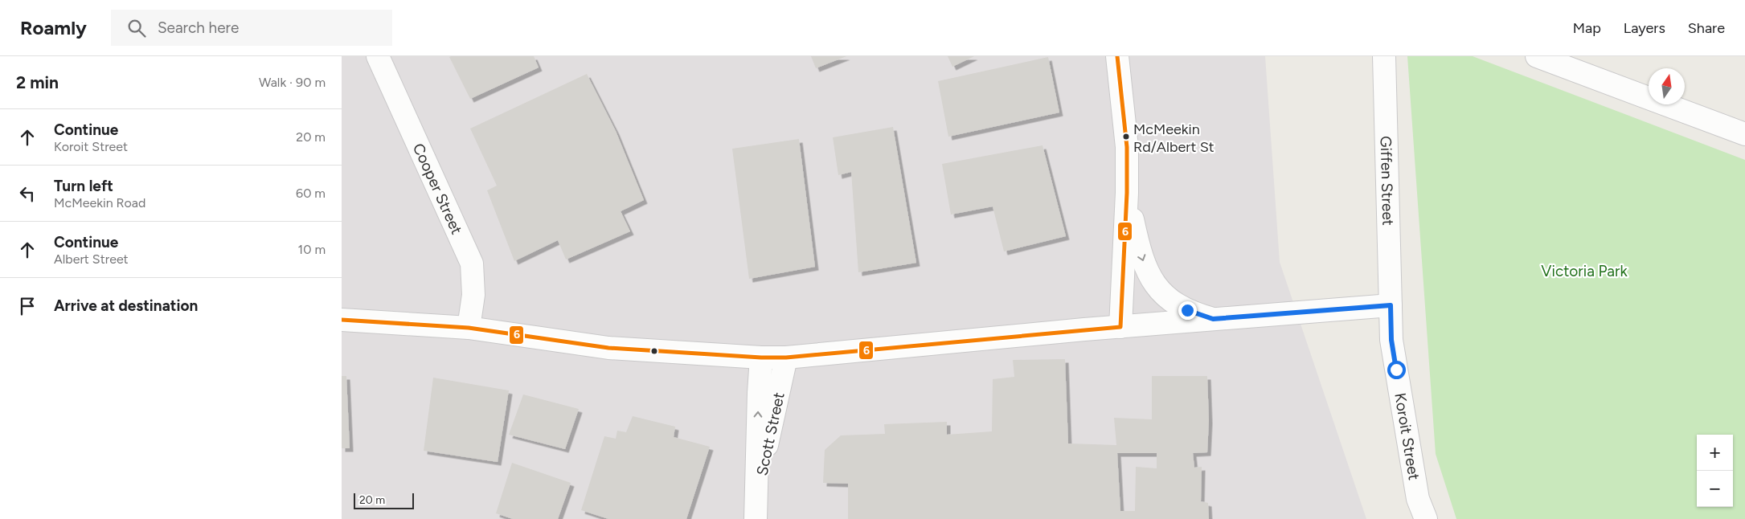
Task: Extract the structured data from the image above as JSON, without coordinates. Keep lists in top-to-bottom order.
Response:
{
  "streets": {
    "street": [
      "Giffen Street",
      "Cooper Street",
      "Scott Street",
      "Koroit Street"
    ]
  },
  "crossings": [
    ["Giffen Street", "Koroit Street"]
  ],
  "parks": ["Victoria Park"],
  "places": ["McMeekin Rd/Albert St"],
  "lines": ["transit line 6"],
  "scale_bar": "20 m",
  "north": "top",
  "page": {
    "header": "Roamly",
    "search": "Search here",
    "nav": ["Map", "Layers", "Share"],
    "heading": ["2 min", "Walk · 90 m"],
    "list": [
      ["Continue", "Koroit Street", "20 m"],
      ["Turn left", "McMeekin Road", "60 m"],
      ["Continue", "Albert Street", "10 m"],
      "Arrive at destination"
    ],
    "map_buttons": ["+", "−"],
    "scale": "20 m"
  }
}
